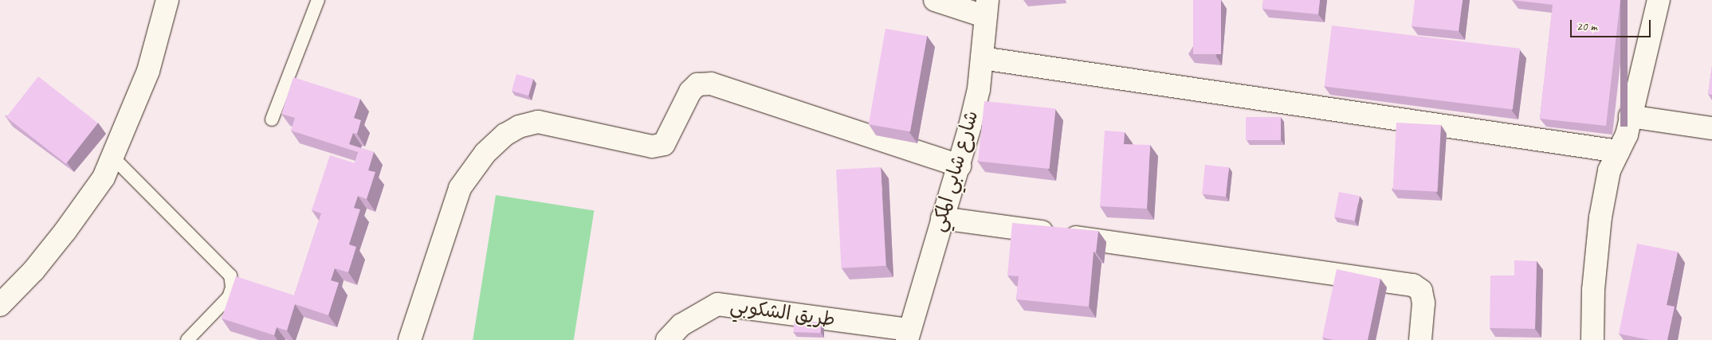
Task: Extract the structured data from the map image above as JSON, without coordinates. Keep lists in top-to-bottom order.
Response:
{
  "streets": {
    "street": ["شارع شابي المكي", "طريق الشكوبي"]
  },
  "crossings": [
    ["شارع شابي المكي", "طريق الشكوبي"]
  ],
  "scale_bar": "20 m"
}
